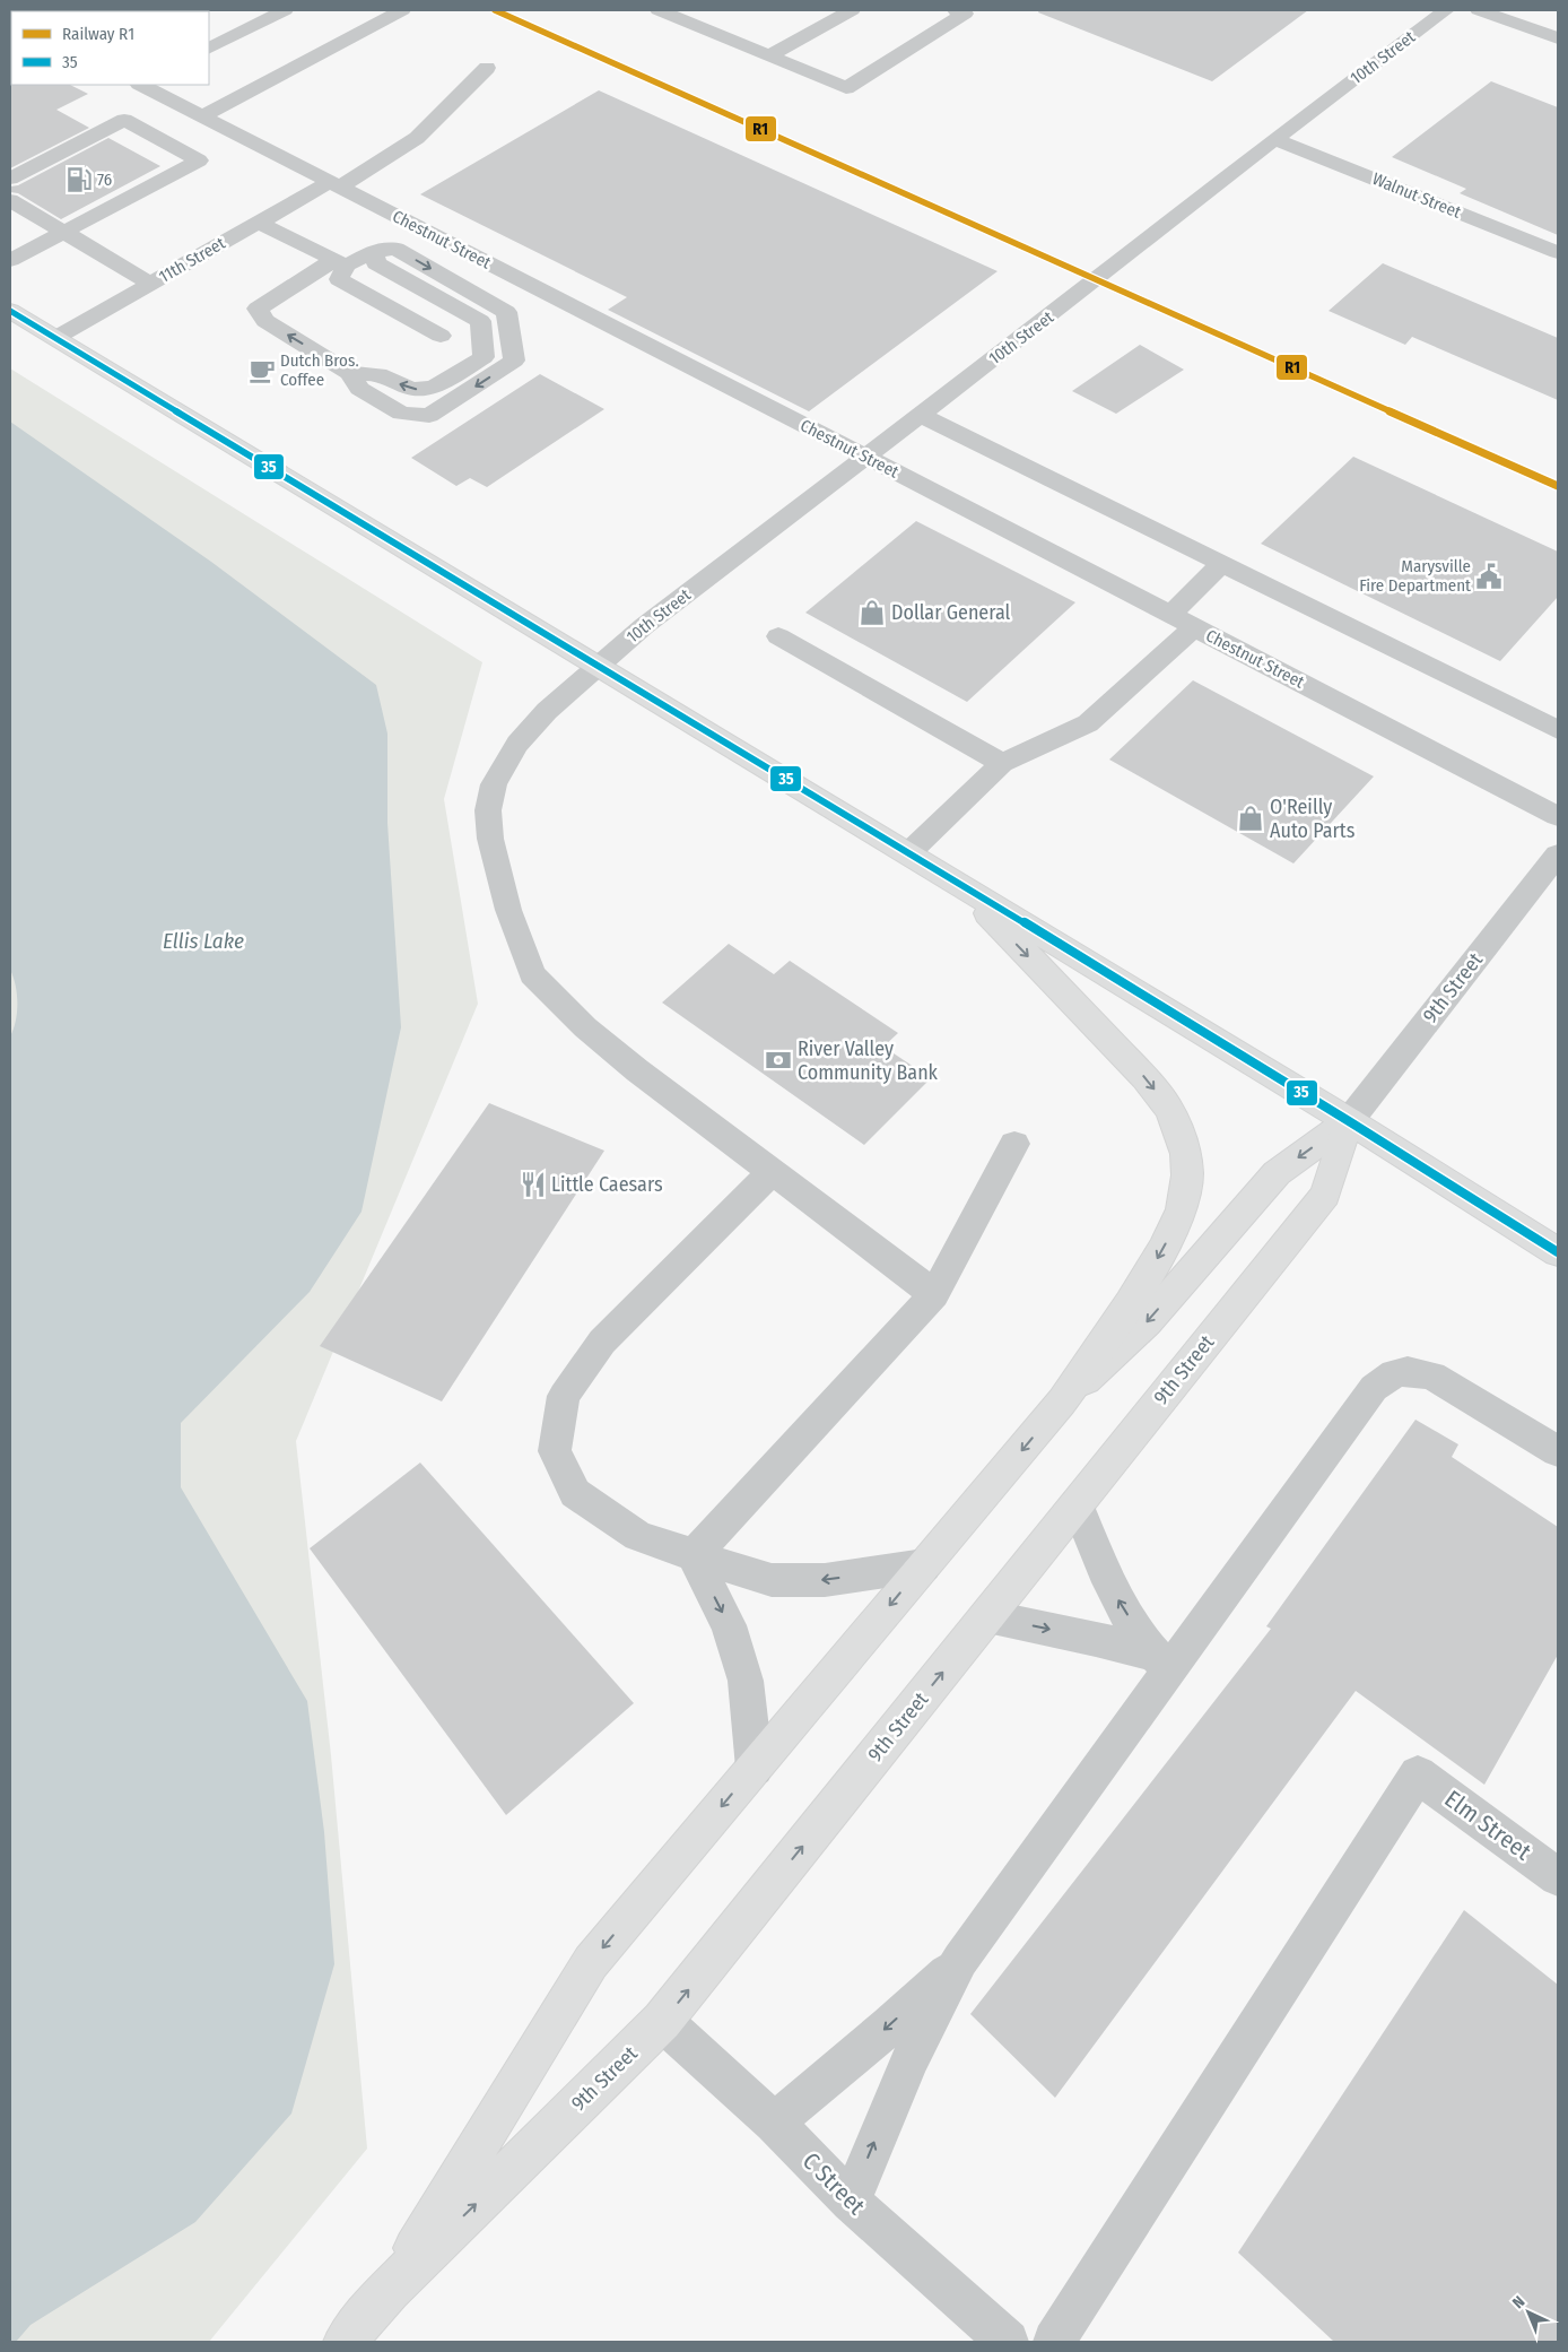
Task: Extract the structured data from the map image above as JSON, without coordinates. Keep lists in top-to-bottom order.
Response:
{
  "streets": {
    "main road": ["9th Street"],
    "street": [
      "10th Street",
      "Walnut Street",
      "Chestnut Street",
      "11th Street",
      "Elm Street",
      "C Street"
    ]
  },
  "crossings": [
    ["10th Street", "Walnut Street"],
    ["10th Street", "Chestnut Street"],
    ["Chestnut Street", "11th Street"],
    ["9th Street", "C Street"]
  ],
  "water": ["Ellis Lake"],
  "places": {
    "fuel station": ["76"],
    "cafe": ["Dutch Bros. Coffee"],
    "public building": ["Marysville Fire Department"],
    "shop": ["Dollar General", "O'Reilly Auto Parts"],
    "bank": ["River Valley Community Bank"],
    "restaurant": ["Little Caesars"]
  },
  "lines": ["rail line R1", "transit line 35"],
  "legend": ["Railway R1", "35"],
  "north": "top left"
}
